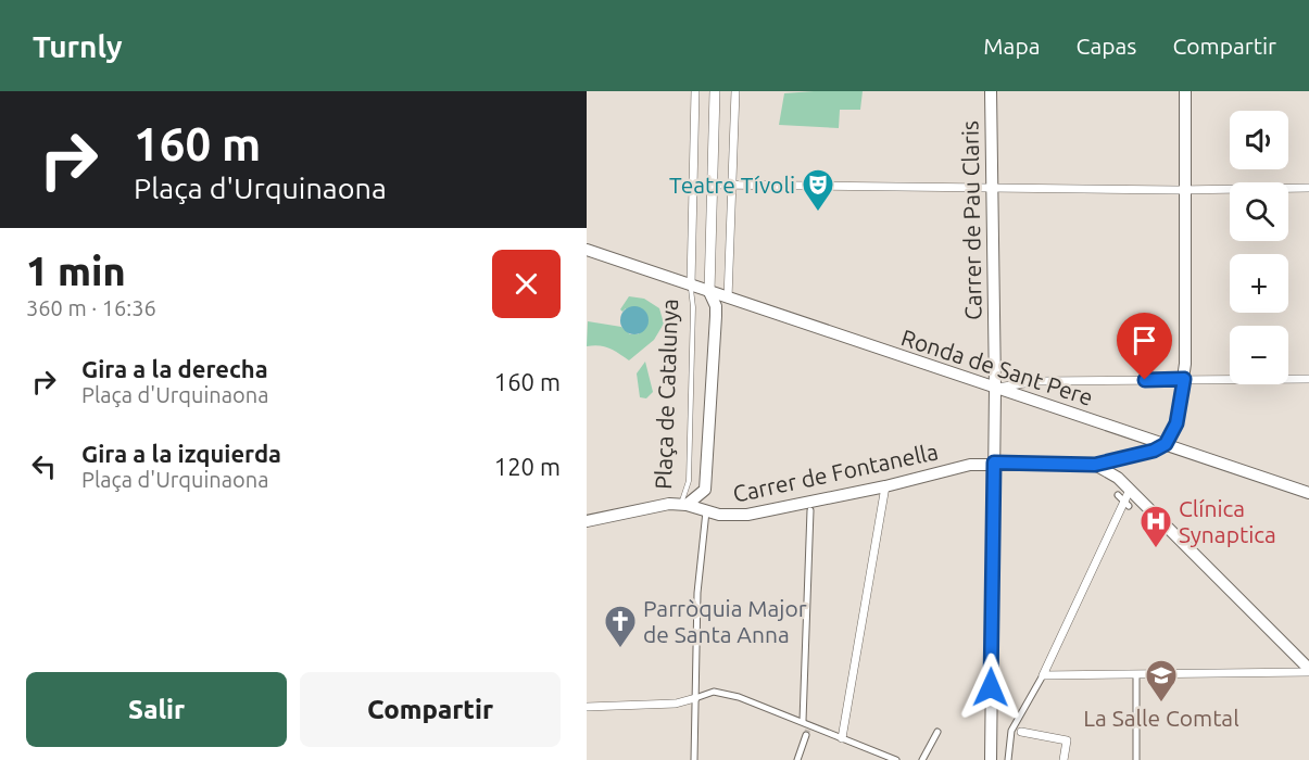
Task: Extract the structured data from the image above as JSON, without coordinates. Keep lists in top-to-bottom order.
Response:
{
  "streets": {
    "main road": [
      "Carrer de Pau Claris",
      "Ronda de Sant Pere",
      "Plaça de Catalunya",
      "Carrer de Fontanella"
    ]
  },
  "crossings": [
    ["Carrer de Pau Claris", "Ronda de Sant Pere"],
    ["Carrer de Pau Claris", "Carrer de Fontanella"],
    ["Ronda de Sant Pere", "Plaça de Catalunya"],
    ["Ronda de Sant Pere", "Carrer de Fontanella"],
    ["Plaça de Catalunya", "Carrer de Fontanella"]
  ],
  "places": {
    "theatre": ["Teatre Tívoli"],
    "hospital": ["Clínica Synaptica"],
    "church": ["Parròquia Major de Santa Anna"],
    "school or university": ["La Salle Comtal"]
  },
  "page": {
    "header": "Turnly",
    "nav": ["Mapa", "Capas", "Compartir"],
    "turn": ["160 m", "Plaça d'Urquinaona"],
    "map_buttons": ["+", "−"],
    "heading": ["1 min", "360 m · 16:36"],
    "list": [
      {
        "name": "Gira a la derecha",
        "note": "Plaça d'Urquinaona",
        "value": "160 m"
      },
      {
        "name": "Gira a la izquierda",
        "note": "Plaça d'Urquinaona",
        "value": "120 m"
      }
    ],
    "buttons": ["Salir", "Compartir"]
  }
}
